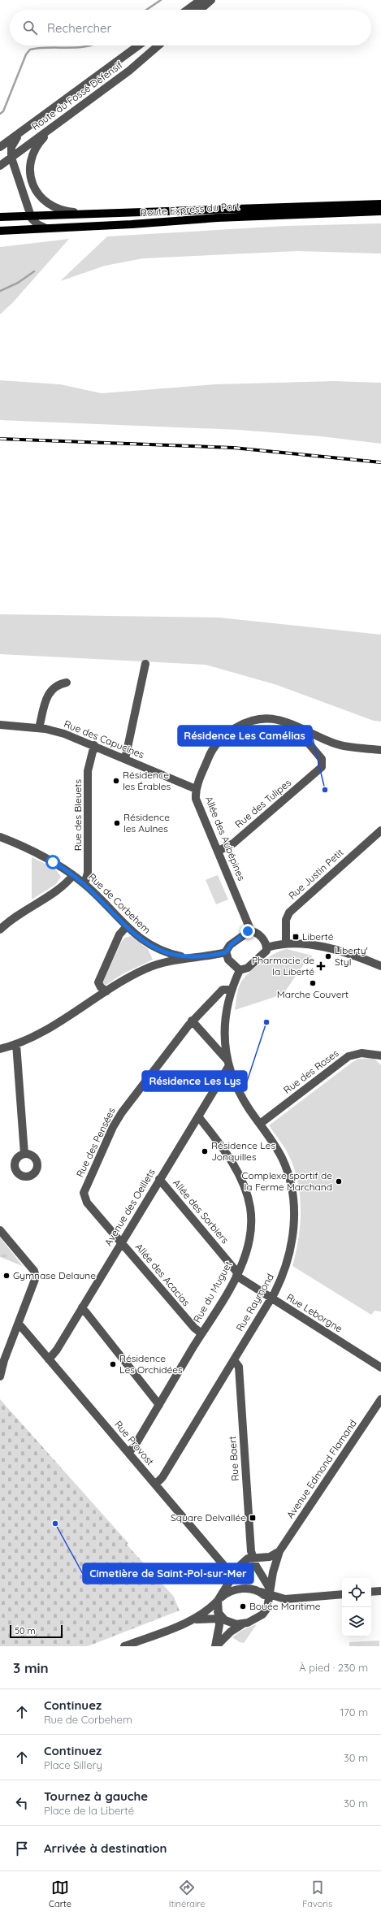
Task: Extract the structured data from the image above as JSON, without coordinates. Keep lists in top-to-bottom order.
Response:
{
  "streets": {
    "main road": ["Route Express du Port"],
    "street": [
      "Route du Fossé Défensif",
      "Rue des Capucines",
      "Rue des Tulipes",
      "Rue des Bleuets",
      "Allée des Aubépines",
      "Rue Justin Petit",
      "Rue de Corbehem",
      "Rue des Roses",
      "Rue des Pensées",
      "Avenue des Oeillets",
      "Allée des Sorbiers",
      "Allée des Acacias",
      "Rue du Muguet",
      "Rue Raymond",
      "Rue Leborgne",
      "Rue Provost",
      "Rue Baert",
      "Avenue Edmond Flamand"
    ]
  },
  "crossings": [
    ["Rue des Capucines", "Rue des Bleuets"],
    ["Rue des Capucines", "Allée des Aubépines"],
    ["Rue des Tulipes", "Allée des Aubépines"],
    ["Rue des Bleuets", "Rue de Corbehem"],
    ["Allée des Aubépines", "Rue Raymond"],
    ["Rue des Roses", "Rue Raymond"],
    ["Rue des Pensées", "Avenue des Oeillets"],
    ["Rue des Pensées", "Allée des Acacias"],
    ["Rue des Pensées", "Rue Raymond"],
    ["Avenue des Oeillets", "Allée des Sorbiers"],
    ["Avenue des Oeillets", "Allée des Acacias"],
    ["Avenue des Oeillets", "Rue du Muguet"],
    ["Avenue des Oeillets", "Rue Raymond"],
    ["Avenue des Oeillets", "Rue Provost"],
    ["Allée des Sorbiers", "Rue du Muguet"],
    ["Allée des Sorbiers", "Rue Leborgne"],
    ["Allée des Acacias", "Rue du Muguet"],
    ["Rue du Muguet", "Rue Leborgne"],
    ["Rue du Muguet", "Rue Provost"],
    ["Rue Raymond", "Rue Leborgne"],
    ["Rue Raymond", "Rue Provost"],
    ["Rue Raymond", "Rue Baert"]
  ],
  "places": {
    "other": [
      "Résidence les Érables",
      "Résidence Les Camélias",
      "Résidence les Aulnes",
      "Liberty' Styl",
      "Marche Couvert",
      "Résidence Les Lys",
      "Résidence Les Jonquilles",
      "Complexe sportif de la Ferme Marchand",
      "Gymnase Delaune",
      "Résidence Les Orchidées",
      "Cimetière de Saint-Pol-sur-Mer",
      "Bouée Maritime"
    ],
    "transit": ["Liberté", "Square Delvallée"],
    "health": ["Pharmacie de la Liberté"]
  },
  "scale_bar": "50 m",
  "page": {
    "search": "Rechercher",
    "scale": "50 m",
    "heading": ["3 min", "À pied · 230 m"],
    "list": [
      ["Continuez", "Rue de Corbehem", "170 m"],
      ["Continuez", "Place Sillery", "30 m"],
      ["Tournez à gauche", "Place de la Liberté", "30 m"],
      "Arrivée à destination"
    ],
    "nav": ["Carte", "Itinéraire", "Favoris"]
  }
}
